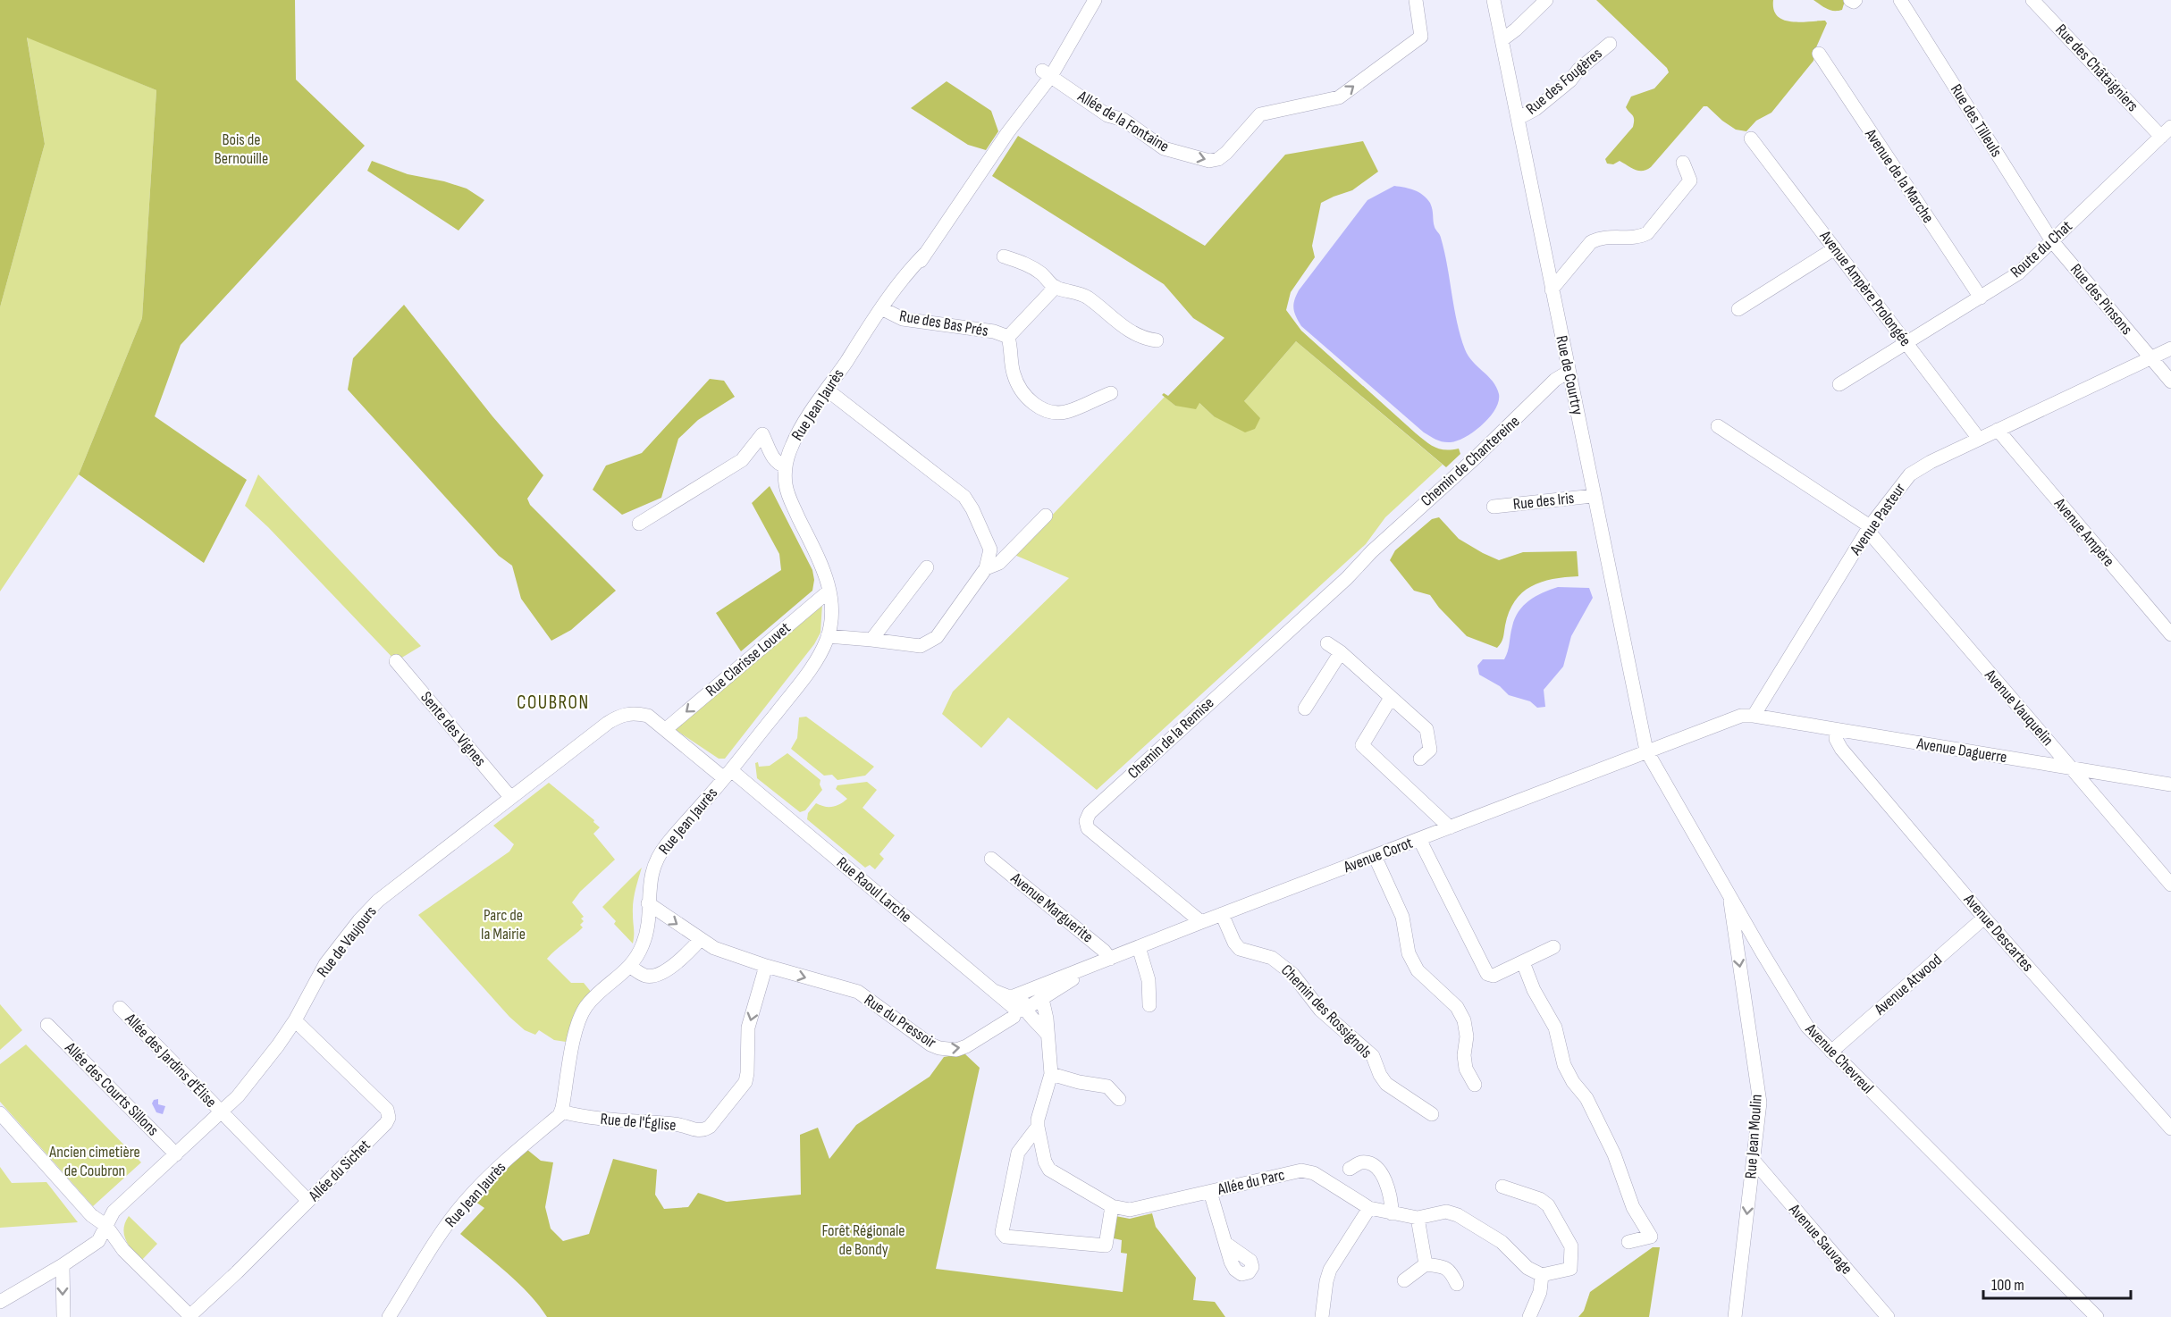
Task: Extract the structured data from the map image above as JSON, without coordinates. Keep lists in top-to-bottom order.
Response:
{
  "streets": {
    "street": [
      "Rue des Châtaigniers",
      "Rue des Fougères",
      "Rue des Tilleuls",
      "Allée de la Fontaine",
      "Avenue de la Marche",
      "Route du Chat",
      "Avenue Ampère Prolongée",
      "Rue des Pinsons",
      "Rue des Bas Prés",
      "Rue de Courtry",
      "Rue Jean Jaurès",
      "Chemin de Chantereine",
      "Rue des Iris",
      "Avenue Pasteur",
      "Avenue Ampère",
      "Rue Clarisse Louvet",
      "Avenue Vauquelin",
      "Sente des Vignes",
      "Chemin de la Remise",
      "Avenue Daguerre",
      "Avenue Corot",
      "Rue Raoul Larche",
      "Avenue Marguerite",
      "Avenue Descartes",
      "Rue de Vaujours",
      "Avenue Atwood",
      "Chemin des Rossignols",
      "Rue du Pressoir",
      "Avenue Chevreul",
      "Allée des Jardins d'Élise",
      "Allée des Courts Sillons",
      "Rue de l'Église",
      "Rue Jean Moulin",
      "Allée du Sichet",
      "Allée du Parc",
      "Avenue Sauvage"
    ]
  },
  "crossings": [
    ["Rue des Châtaigniers", "Route du Chat"],
    ["Rue des Fougères", "Rue de Courtry"],
    ["Rue des Tilleuls", "Route du Chat"],
    ["Rue des Tilleuls", "Rue des Pinsons"],
    ["Allée de la Fontaine", "Rue Jean Jaurès"],
    ["Avenue de la Marche", "Route du Chat"],
    ["Route du Chat", "Avenue Ampère Prolongée"],
    ["Route du Chat", "Rue des Pinsons"],
    ["Avenue Ampère Prolongée", "Avenue Pasteur"],
    ["Rue des Pinsons", "Avenue Pasteur"],
    ["Rue des Bas Prés", "Rue Jean Jaurès"],
    ["Rue de Courtry", "Chemin de Chantereine"],
    ["Rue de Courtry", "Rue des Iris"],
    ["Rue de Courtry", "Avenue Corot"],
    ["Rue de Courtry", "Avenue Chevreul"],
    ["Rue Jean Jaurès", "Rue Clarisse Louvet"],
    ["Rue Jean Jaurès", "Rue Raoul Larche"],
    ["Rue Jean Jaurès", "Rue du Pressoir"],
    ["Rue Jean Jaurès", "Rue de l'Église"],
    ["Chemin de Chantereine", "Chemin de la Remise"],
    ["Avenue Pasteur", "Avenue Ampère"],
    ["Avenue Pasteur", "Avenue Vauquelin"],
    ["Avenue Pasteur", "Avenue Daguerre"],
    ["Rue Clarisse Louvet", "Rue Raoul Larche"],
    ["Rue Clarisse Louvet", "Rue de Vaujours"],
    ["Avenue Vauquelin", "Avenue Daguerre"],
    ["Sente des Vignes", "Rue de Vaujours"],
    ["Chemin de la Remise", "Avenue Corot"],
    ["Avenue Daguerre", "Avenue Descartes"],
    ["Avenue Corot", "Rue Raoul Larche"],
    ["Avenue Corot", "Avenue Marguerite"],
    ["Avenue Corot", "Chemin des Rossignols"],
    ["Avenue Corot", "Rue du Pressoir"],
    ["Avenue Corot", "Avenue Chevreul"],
    ["Avenue Corot", "Allée du Parc"],
    ["Rue Raoul Larche", "Rue de Vaujours"],
    ["Rue Raoul Larche", "Rue du Pressoir"],
    ["Avenue Descartes", "Avenue Atwood"],
    ["Rue de Vaujours", "Allée des Jardins d'Élise"],
    ["Rue de Vaujours", "Allée des Courts Sillons"],
    ["Rue de Vaujours", "Allée du Sichet"],
    ["Avenue Atwood", "Avenue Chevreul"],
    ["Rue du Pressoir", "Rue de l'Église"],
    ["Avenue Chevreul", "Rue Jean Moulin"],
    ["Allée des Jardins d'Élise", "Allée du Sichet"],
    ["Rue Jean Moulin", "Avenue Sauvage"]
  ],
  "one_way": ["Rue Clarisse Louvet", "Rue du Pressoir", "Rue Jean Moulin"],
  "districts": ["COUBRON"],
  "parks": [
    "Bois de Bernouille",
    "Parc de la Mairie",
    "Ancien cimetière de Coubron",
    "Forêt Régionale de Bondy"
  ],
  "scale_bar": "100 m"
}
